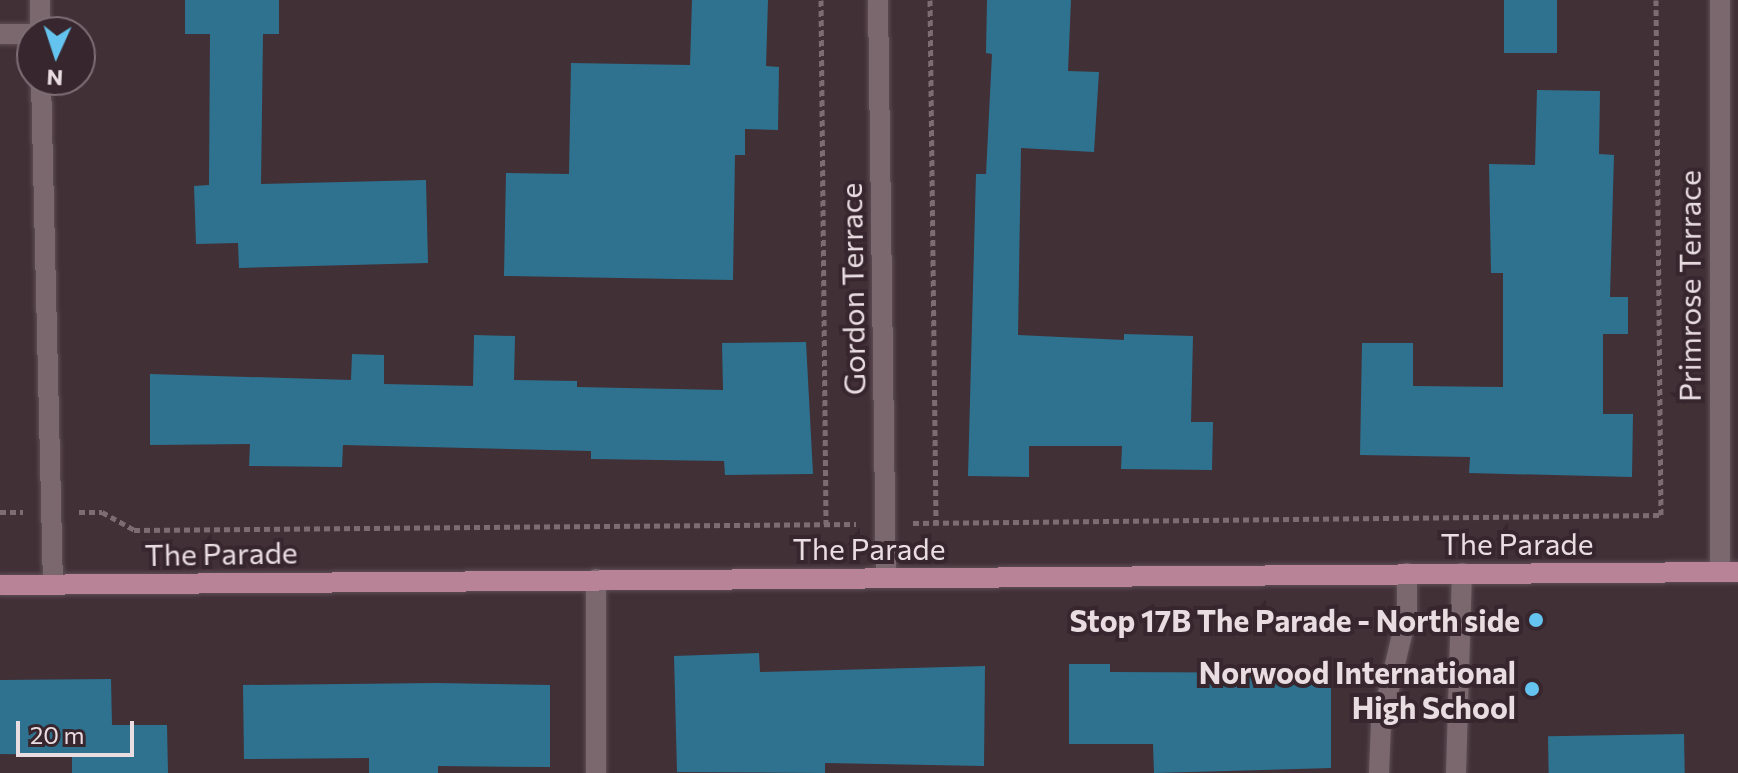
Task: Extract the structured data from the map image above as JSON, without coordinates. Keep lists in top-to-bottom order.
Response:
{
  "streets": {
    "main road": ["The Parade"],
    "street": ["Primrose Terrace", "Gordon Terrace"]
  },
  "crossings": [
    ["Primrose Terrace", "The Parade"],
    ["Gordon Terrace", "The Parade"]
  ],
  "places": ["Stop 17B The Parade - North side", "Norwood International High School"],
  "scale_bar": "20 m",
  "north": "bottom"
}
